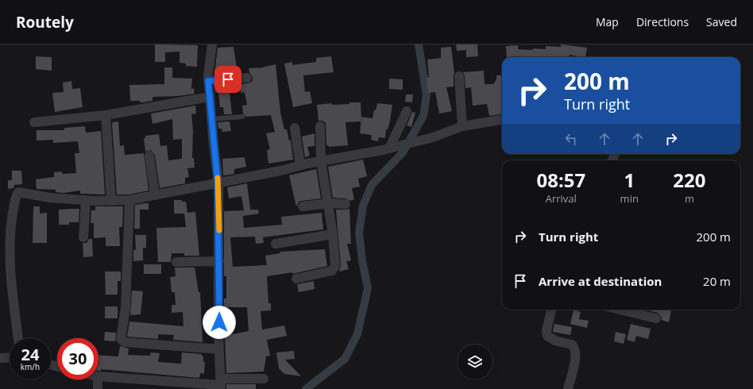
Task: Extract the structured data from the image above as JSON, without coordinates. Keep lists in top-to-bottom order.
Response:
{
  "page": {
    "header": "Routely",
    "nav": ["Map", "Directions", "Saved"],
    "turn": ["200 m", "Turn right"],
    "eta": [
      "08:57",
      "Arrival",
      "1",
      "min",
      "220",
      "m"
    ],
    "list": [
      {
        "name": "Turn right",
        "value": "200 m"
      },
      {
        "name": "Arrive at destination",
        "value": "20 m"
      }
    ],
    "speed": "24 km/h",
    "limit": "30"
  }
}
